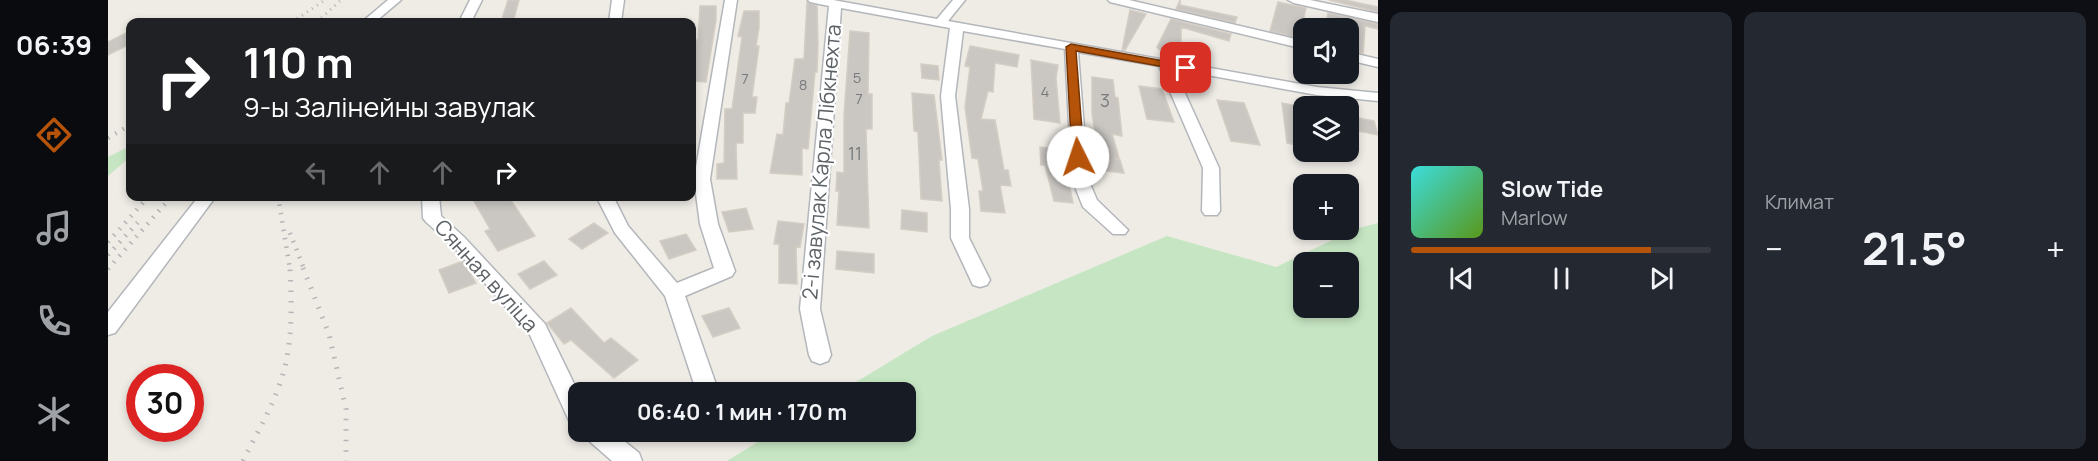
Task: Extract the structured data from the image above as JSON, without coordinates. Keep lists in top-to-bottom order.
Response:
{
  "streets": {
    "street": ["2-і завулак Карла Лібкнехта", "Сянная вуліца"]
  },
  "house_numbers": [
    "5",
    "7",
    "8",
    "4",
    "7",
    "3",
    "11"
  ],
  "page": {
    "tabs": "06:39",
    "tile": "Климат",
    "map_buttons": ["+", "−"],
    "turn": ["110 m", "9-ы Залінейны завулак"],
    "song": ["Slow Tide", "Marlow"],
    "heat": ["−", "21.5°", "+"],
    "limit": "30",
    "trip": "06:40 · 1 мин · 170 m"
  }
}
